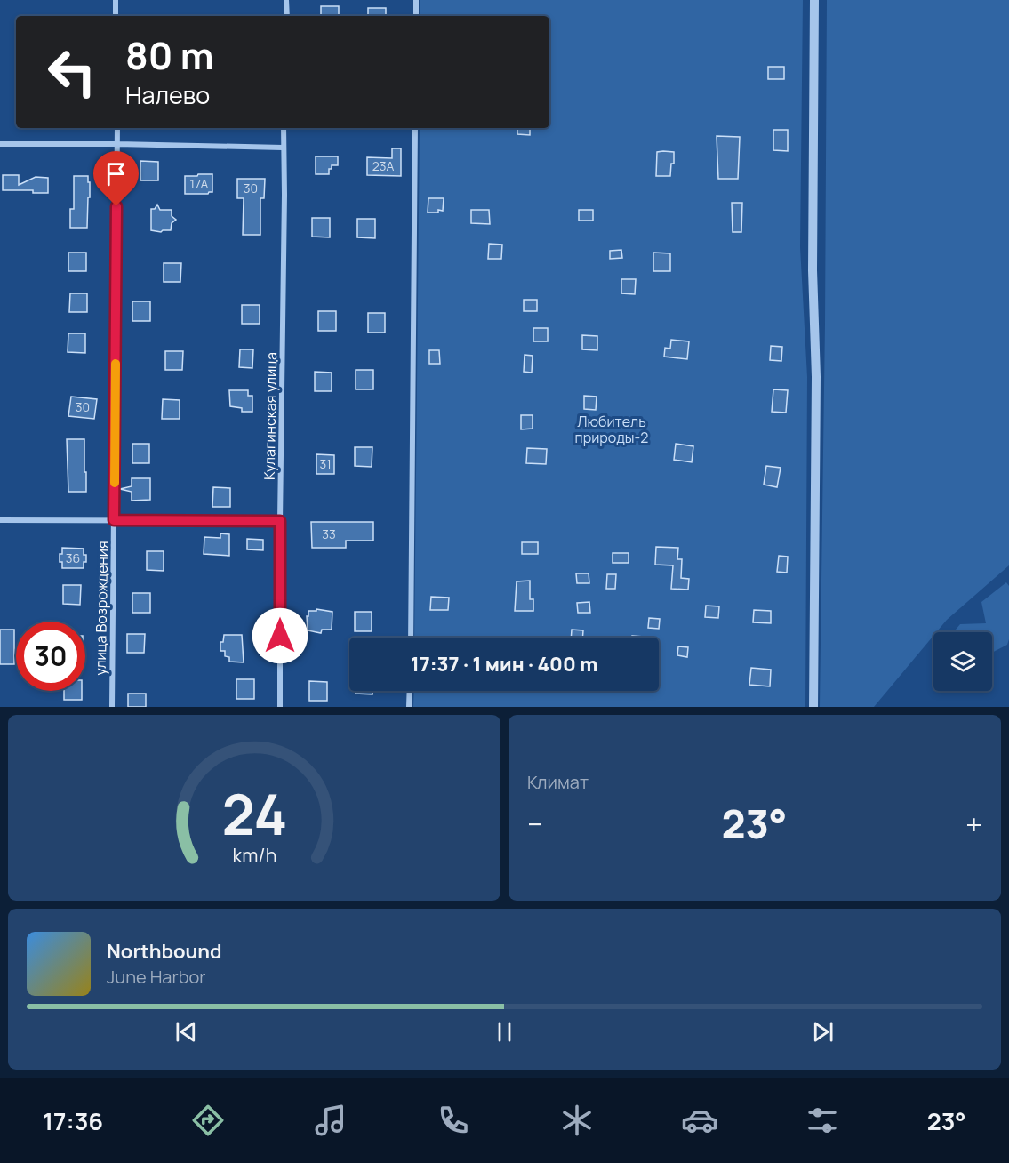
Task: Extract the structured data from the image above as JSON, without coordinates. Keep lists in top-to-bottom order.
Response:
{
  "streets": {
    "street": ["Кулагинская улица", "улица Возрождения"]
  },
  "parks": ["Любитель природы-2"],
  "house_numbers": [
    "23А",
    "17А",
    "30",
    "30",
    "31",
    "33",
    "36"
  ],
  "page": {
    "turn": ["80 m", "Налево"],
    "limit": "30",
    "trip": "17:37 · 1 мин · 400 m",
    "tile": "Климат",
    "heat": ["−", "23°", "+"],
    "song": ["Northbound", "June Harbor"],
    "tabs": ["17:36", "23°"],
    "gauge": ["24", "km/h"]
  }
}
